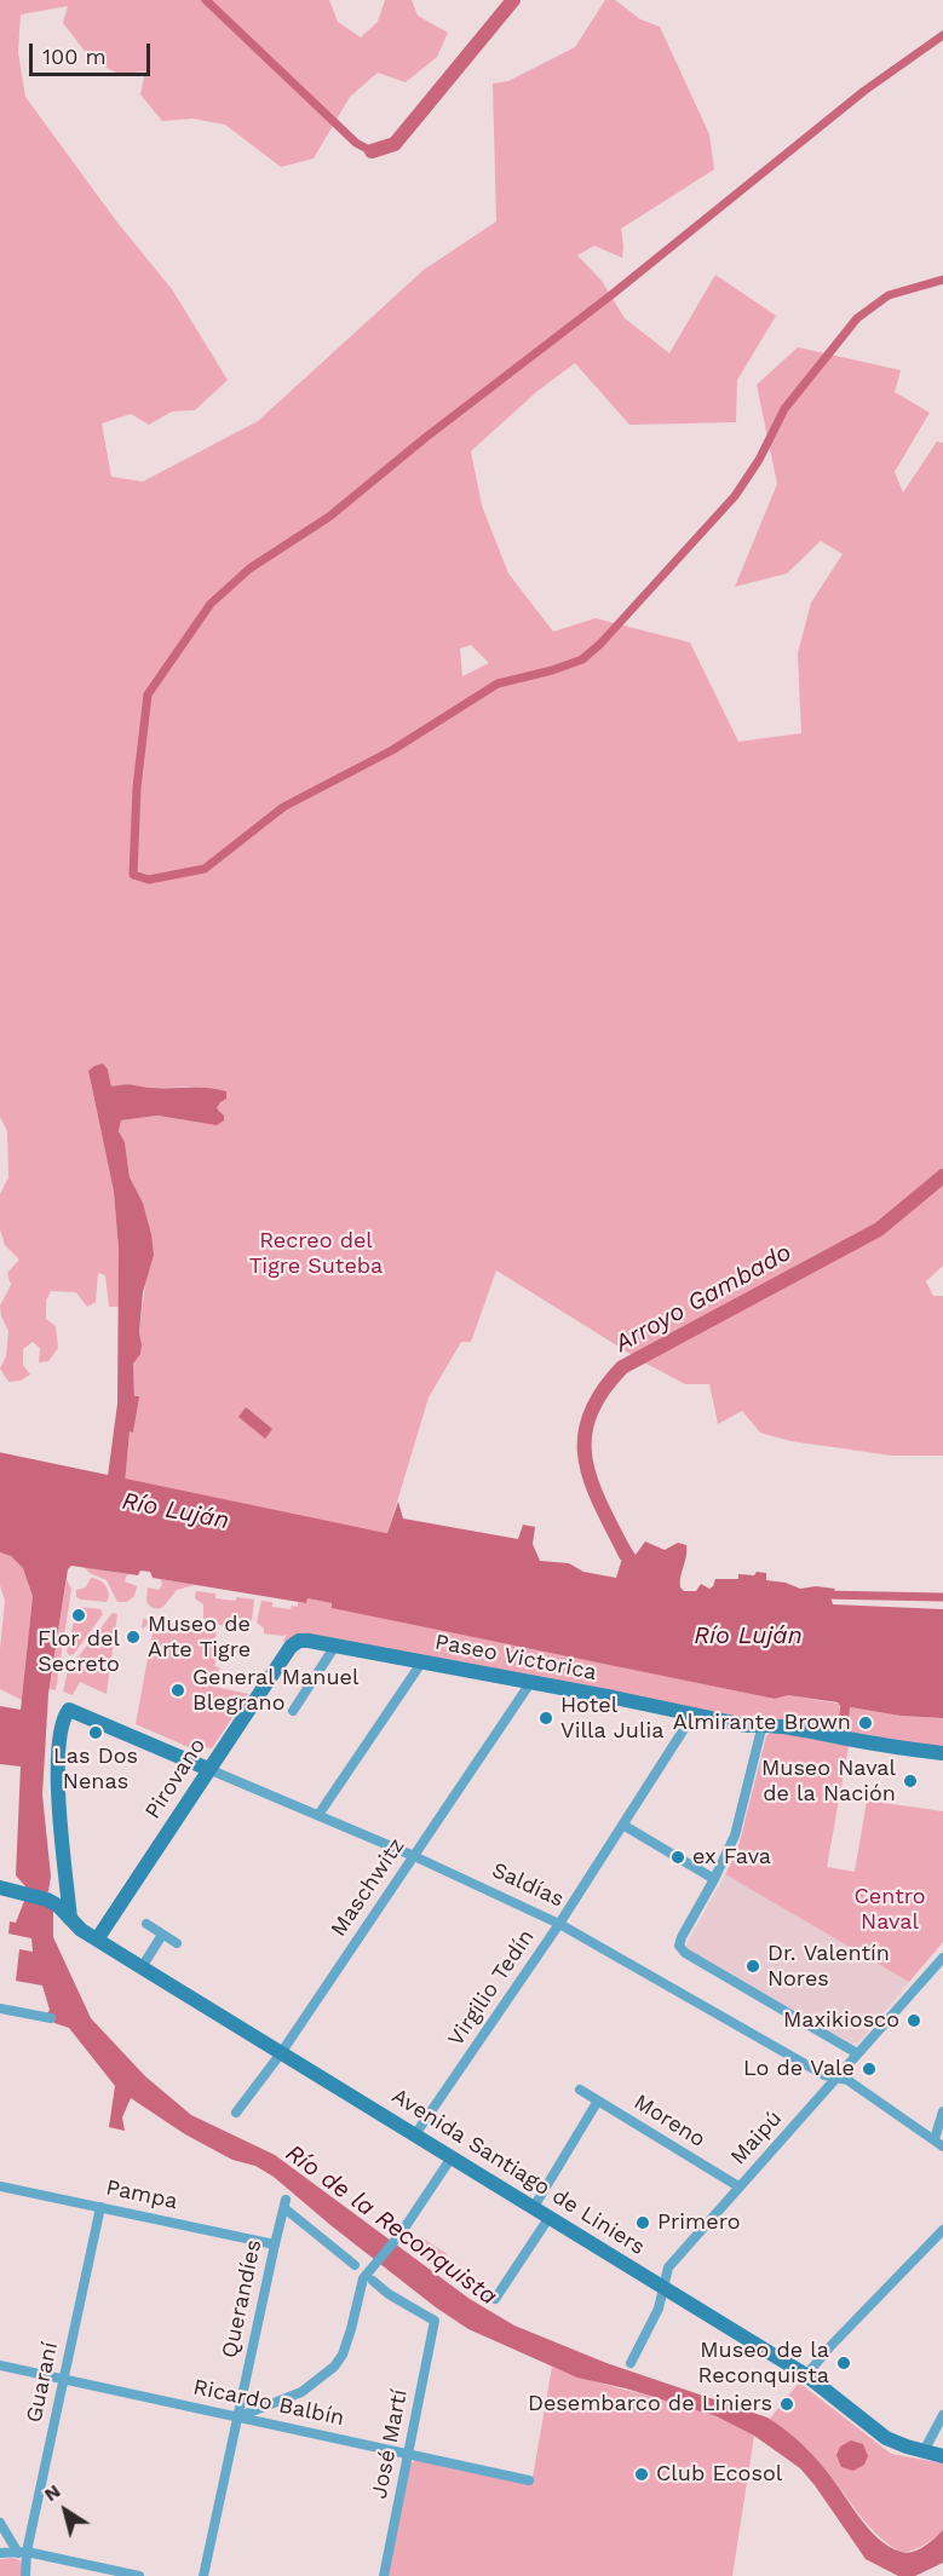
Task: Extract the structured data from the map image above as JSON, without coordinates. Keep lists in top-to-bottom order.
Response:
{
  "streets": {
    "street": [
      "Paseo Victorica",
      "Pirovano",
      "Saldías",
      "Maschwitz",
      "Virgilio Tedín",
      "Moreno",
      "Maipú",
      "Avenida Santiago de Liniers",
      "Pampa",
      "Querandíes",
      "Guaraní",
      "Ricardo Balbín",
      "José Martí"
    ]
  },
  "crossings": [
    ["Paseo Victorica", "Pirovano"],
    ["Paseo Victorica", "Maschwitz"],
    ["Paseo Victorica", "Virgilio Tedín"],
    ["Pirovano", "Saldías"],
    ["Pirovano", "Avenida Santiago de Liniers"],
    ["Saldías", "Maschwitz"],
    ["Saldías", "Virgilio Tedín"],
    ["Saldías", "Maipú"],
    ["Maschwitz", "Avenida Santiago de Liniers"],
    ["Virgilio Tedín", "Avenida Santiago de Liniers"],
    ["Moreno", "Maipú"],
    ["Maipú", "Avenida Santiago de Liniers"],
    ["Pampa", "Querandíes"],
    ["Pampa", "Guaraní"],
    ["Querandíes", "Ricardo Balbín"],
    ["Guaraní", "Ricardo Balbín"],
    ["Ricardo Balbín", "José Martí"]
  ],
  "water": ["Arroyo Gambado", "Río Luján", "Río de la Reconquista"],
  "parks": ["Recreo del Tigre Suteba", "Centro Naval"],
  "places": [
    "Flor del Secreto",
    "Museo de Arte Tigre",
    "General Manuel Blegrano",
    "Hotel Villa Julia",
    "Almirante Brown",
    "Las Dos Nenas",
    "Museo Naval de la Nación",
    "ex Fava",
    "Dr. Valentín Nores",
    "Maxikiosco",
    "Lo de Vale",
    "Primero",
    "Museo de la Reconquista",
    "Desembarco de Liniers",
    "Club Ecosol"
  ],
  "scale_bar": "100 m",
  "north": "top left"
}
